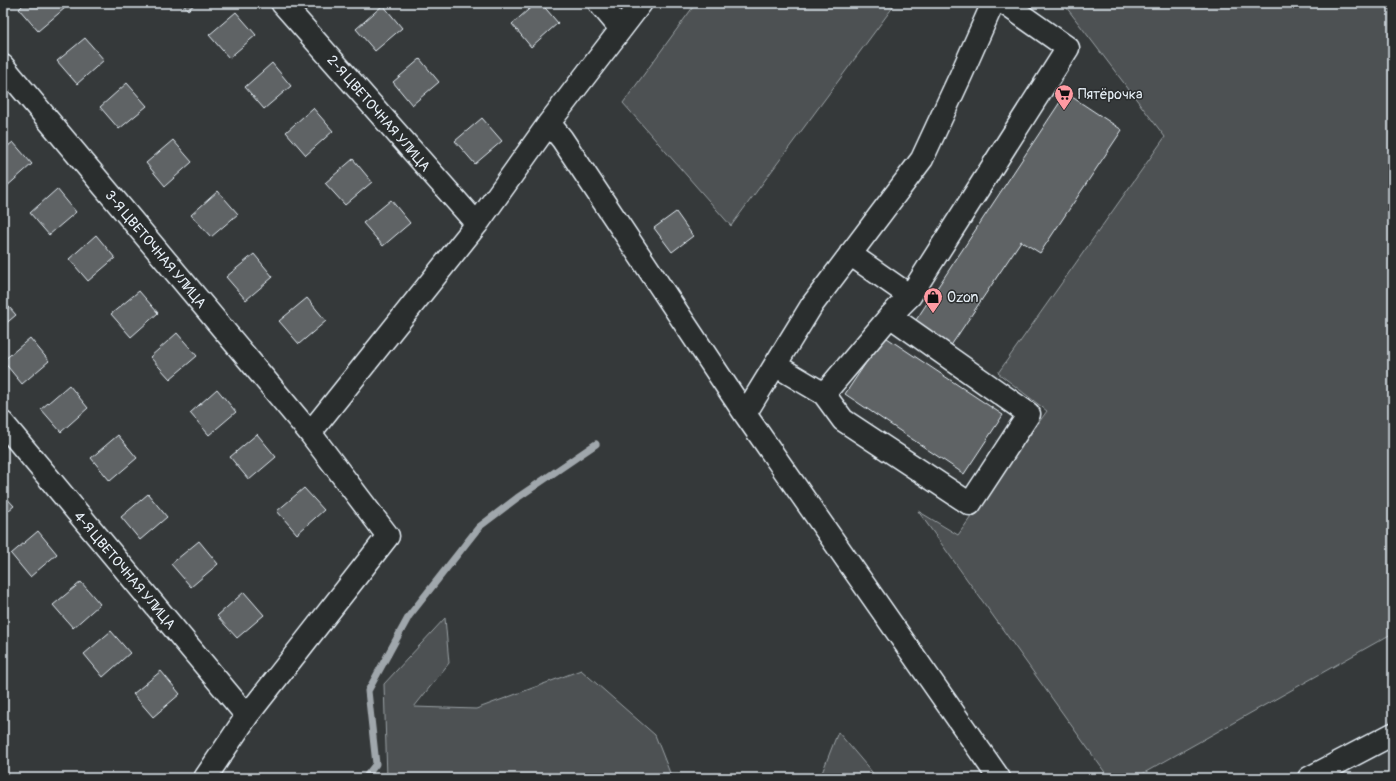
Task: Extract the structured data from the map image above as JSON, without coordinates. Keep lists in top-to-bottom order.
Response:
{
  "streets": {
    "street": ["2-Я ЦВЕТОЧНАЯ УЛИЦА", "3-Я ЦВЕТОЧНАЯ УЛИЦА", "4-Я ЦВЕТОЧНАЯ УЛИЦА"]
  },
  "crossings": [
    ["3-Я ЦВЕТОЧНАЯ УЛИЦА", "4-Я ЦВЕТОЧНАЯ УЛИЦА"]
  ],
  "places": {
    "supermarket": ["Пятёрочка"],
    "shop": ["Ozon"]
  }
}
